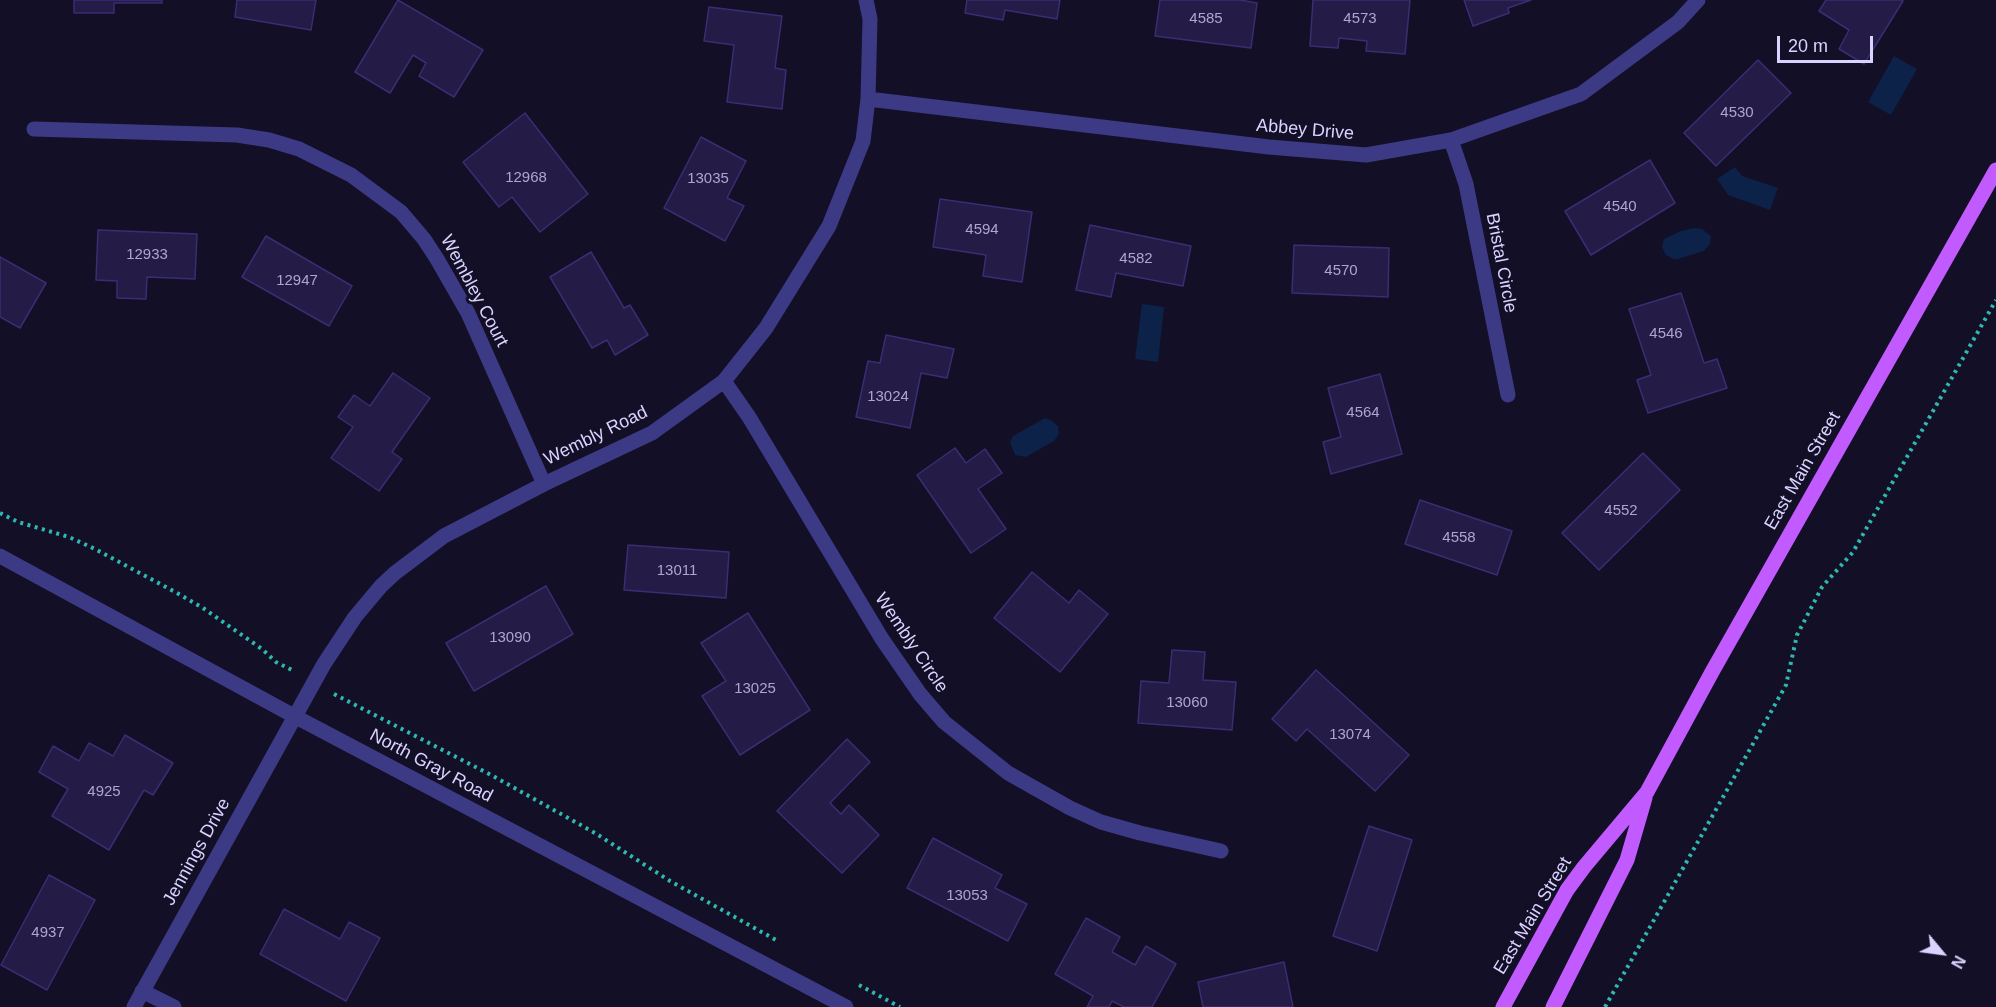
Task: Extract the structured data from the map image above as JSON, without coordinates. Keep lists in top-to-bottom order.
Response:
{
  "streets": {
    "main road": ["East Main Street"],
    "street": [
      "Abbey Drive",
      "Bristal Circle",
      "Wembley Court",
      "Wembly Road",
      "Wembly Circle",
      "North Gray Road",
      "Jennings Drive"
    ]
  },
  "crossings": [
    ["Abbey Drive", "Bristal Circle"],
    ["Abbey Drive", "Wembly Road"],
    ["Wembley Court", "Wembly Road"],
    ["Wembly Road", "Wembly Circle"],
    ["Wembly Road", "North Gray Road"],
    ["Wembly Road", "Jennings Drive"],
    ["North Gray Road", "Jennings Drive"]
  ],
  "house_numbers": [
    "4585",
    "4573",
    "4530",
    "12968",
    "13035",
    "4540",
    "4594",
    "12933",
    "4582",
    "4570",
    "12947",
    "4546",
    "13024",
    "4564",
    "4552",
    "4558",
    "13011",
    "13090",
    "13025",
    "13060",
    "13074",
    "4925",
    "13053",
    "4937"
  ],
  "scale_bar": "20 m",
  "north": "bottom right"
}
